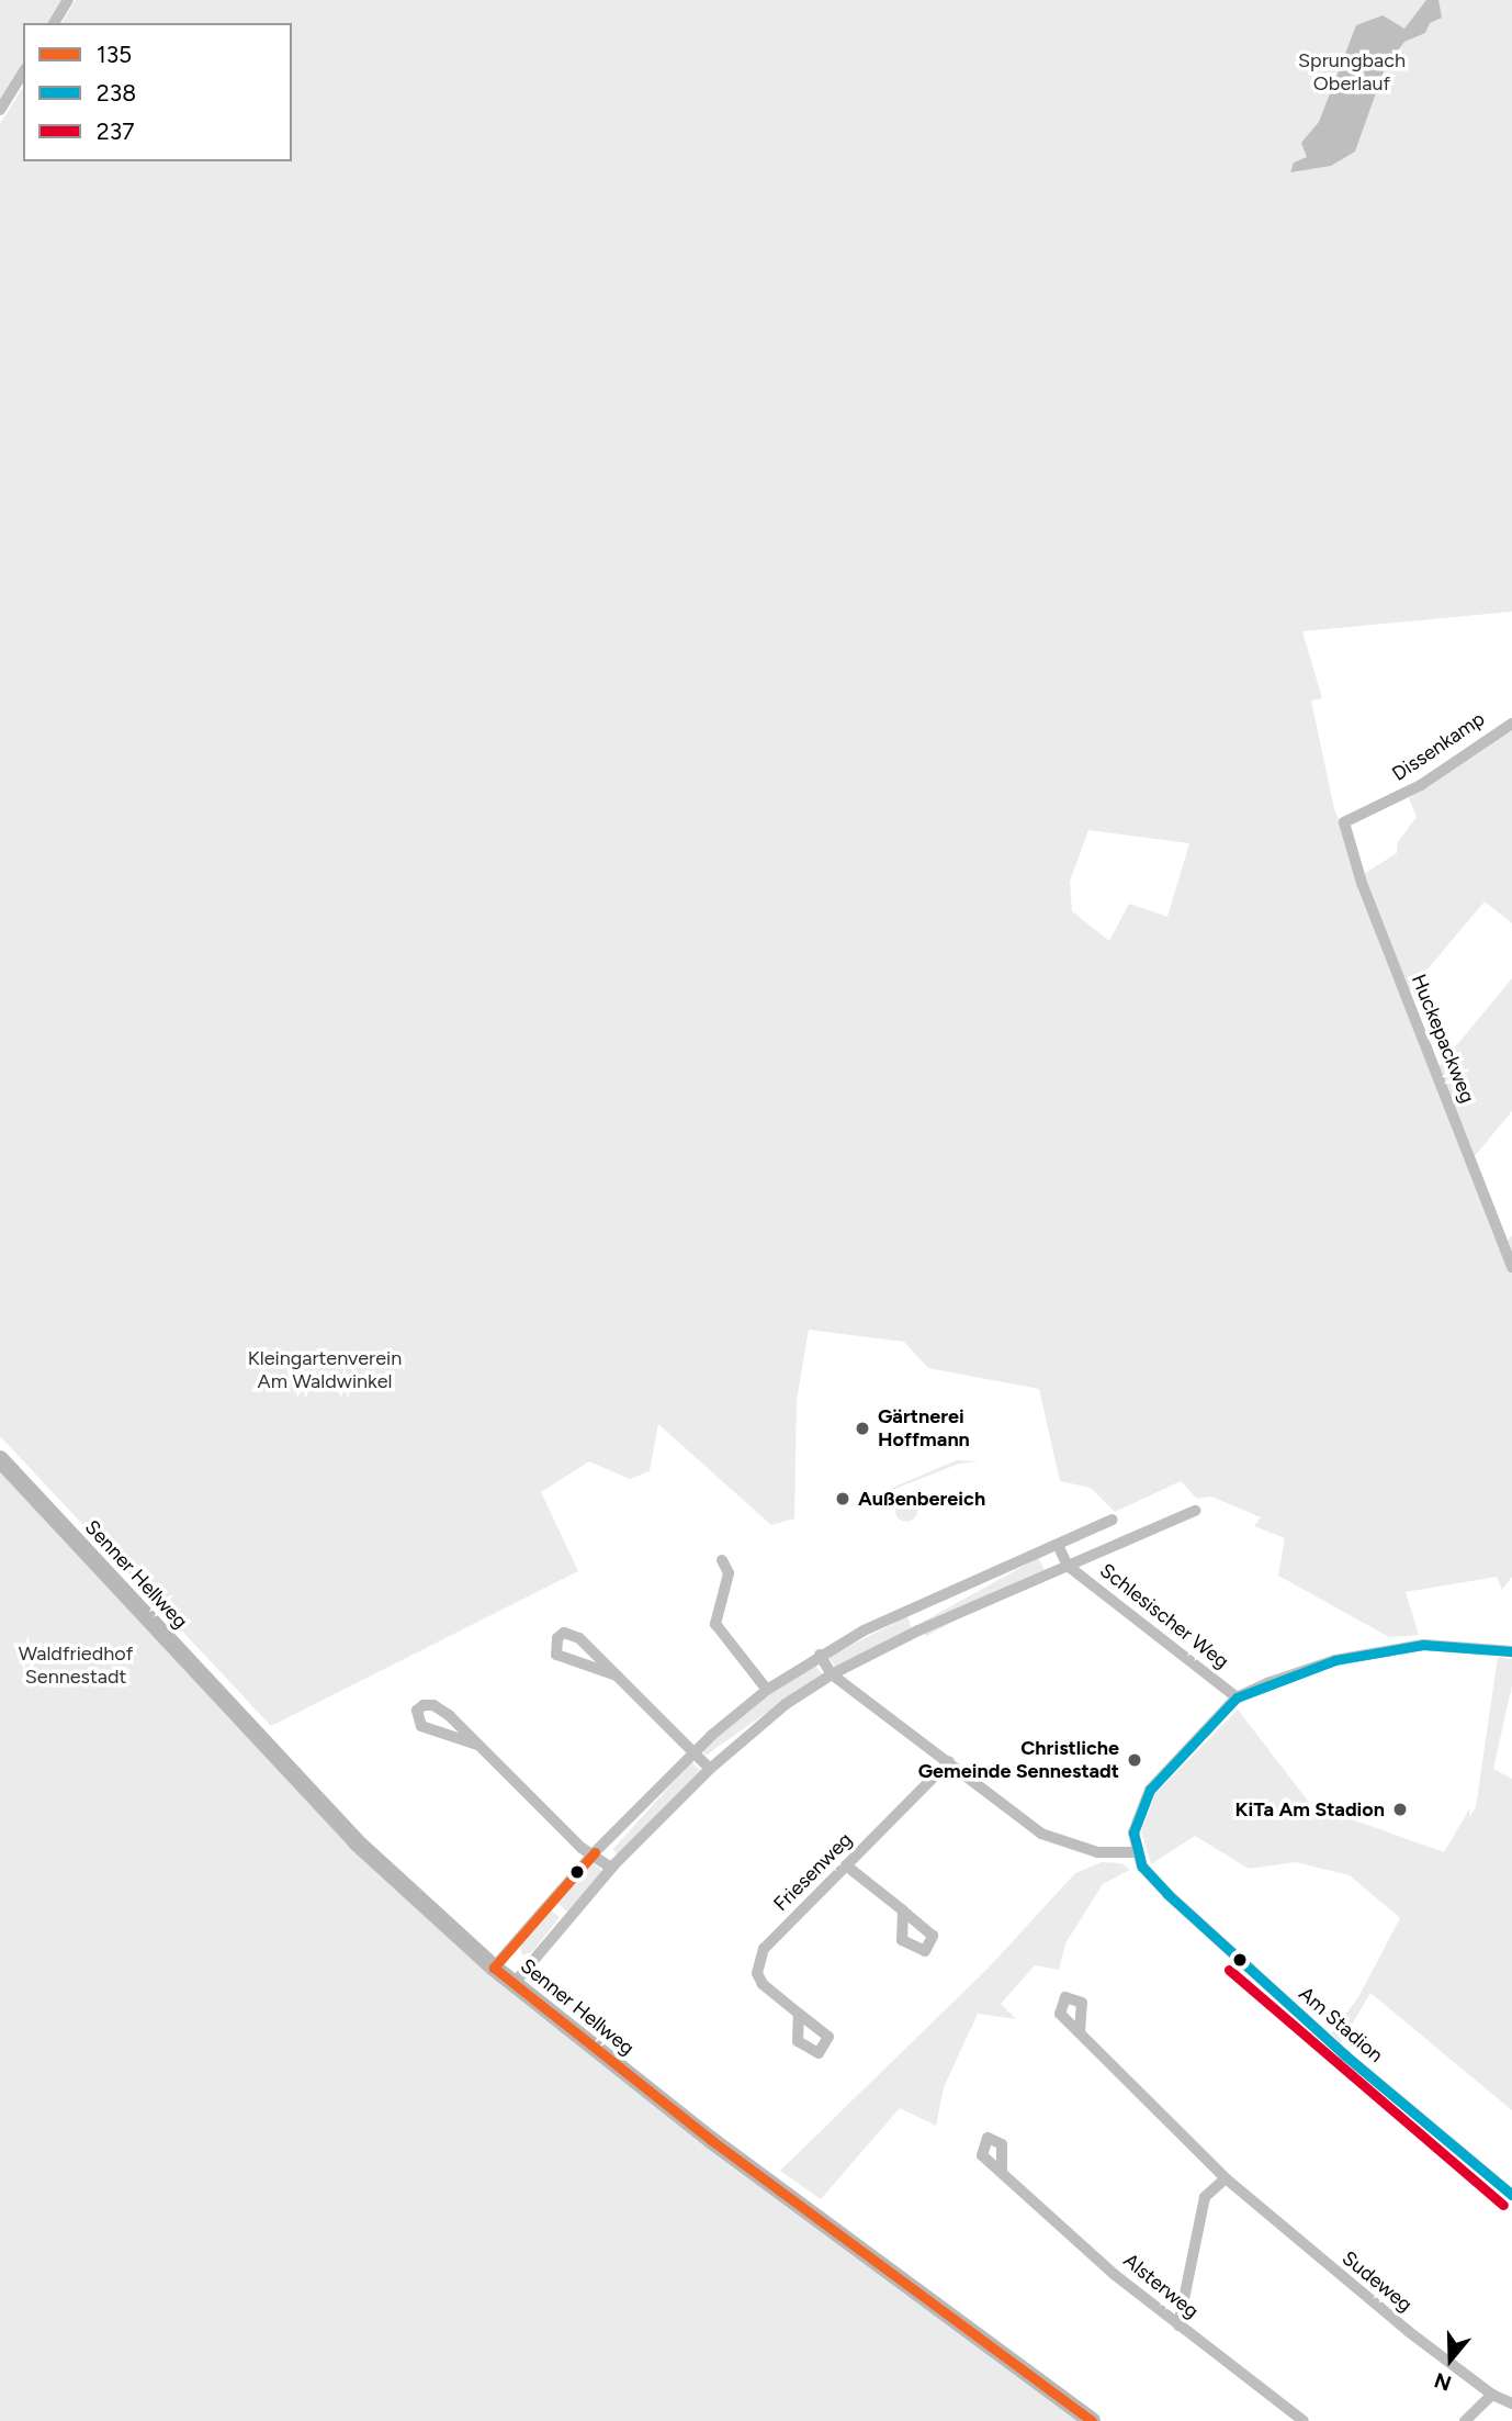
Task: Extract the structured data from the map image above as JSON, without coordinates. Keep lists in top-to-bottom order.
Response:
{
  "streets": {
    "street": [
      "Dissenkamp",
      "Huckepackweg",
      "Senner Hellweg",
      "Schlesischer Weg",
      "Friesenweg",
      "Am Stadion",
      "Sudeweg",
      "Alsterweg"
    ]
  },
  "crossings": [
    ["Dissenkamp", "Huckepackweg"]
  ],
  "parks": ["Sprungbach Oberlauf", "Kleingartenverein Am Waldwinkel", "Waldfriedhof Sennestadt"],
  "places": [
    "Gärtnerei Hoffmann",
    "Außenbereich",
    "Christliche Gemeinde Sennestadt",
    "KiTa Am Stadion"
  ],
  "lines": ["transit line 238", "transit line 135", "transit line 237"],
  "legend": ["135", "238", "237"],
  "north": "bottom"
}
